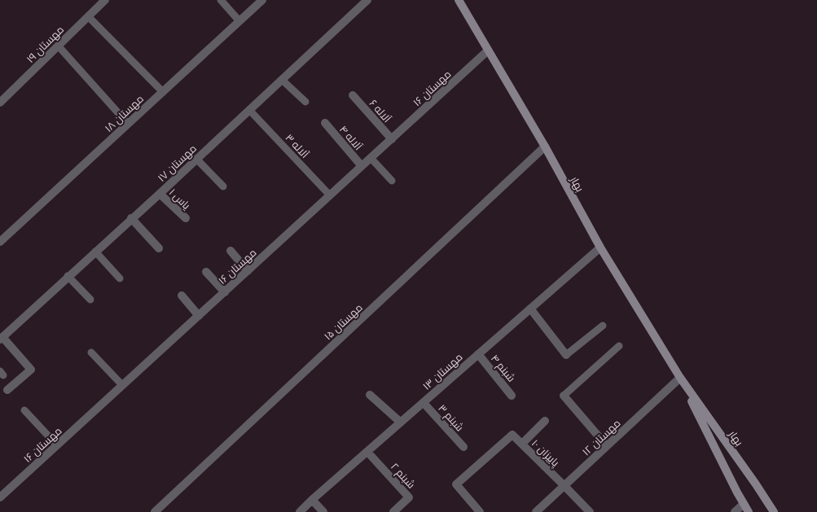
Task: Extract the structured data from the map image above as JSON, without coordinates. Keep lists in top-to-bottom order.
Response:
{
  "streets": {
    "street": [
      "مهستان ۱۹",
      "مهستان ۱۶",
      "آلاله ۶",
      "مهستان ۱۸",
      "آلاله ۴",
      "مهستان ۱۷",
      "بهار",
      "یاس ۱",
      "مهستان ۱۵",
      "شبنم ۴",
      "مهستان ۱۳",
      "شبنم ۳",
      "مهستان ۱۲",
      "پاییزان ۱۰",
      "شبنم ۲"
    ],
    "lane": ["آلاله ۳"]
  },
  "crossings": [
    ["مهستان ۱۶", "آلاله ۶"],
    ["مهستان ۱۶", "آلاله ۴"],
    ["مهستان ۱۶", "آلاله ۳"],
    ["مهستان ۱۶", "بهار"],
    ["آلاله ۳", "مهستان ۱۷"],
    ["مهستان ۱۷", "یاس ۱"],
    ["بهار", "مهستان ۱۵"],
    ["بهار", "مهستان ۱۳"],
    ["بهار", "مهستان ۱۲"],
    ["شبنم ۴", "مهستان ۱۳"],
    ["مهستان ۱۳", "شبنم ۳"],
    ["مهستان ۱۳", "شبنم ۲"],
    ["مهستان ۱۲", "پاییزان ۱۰"]
  ]
}
